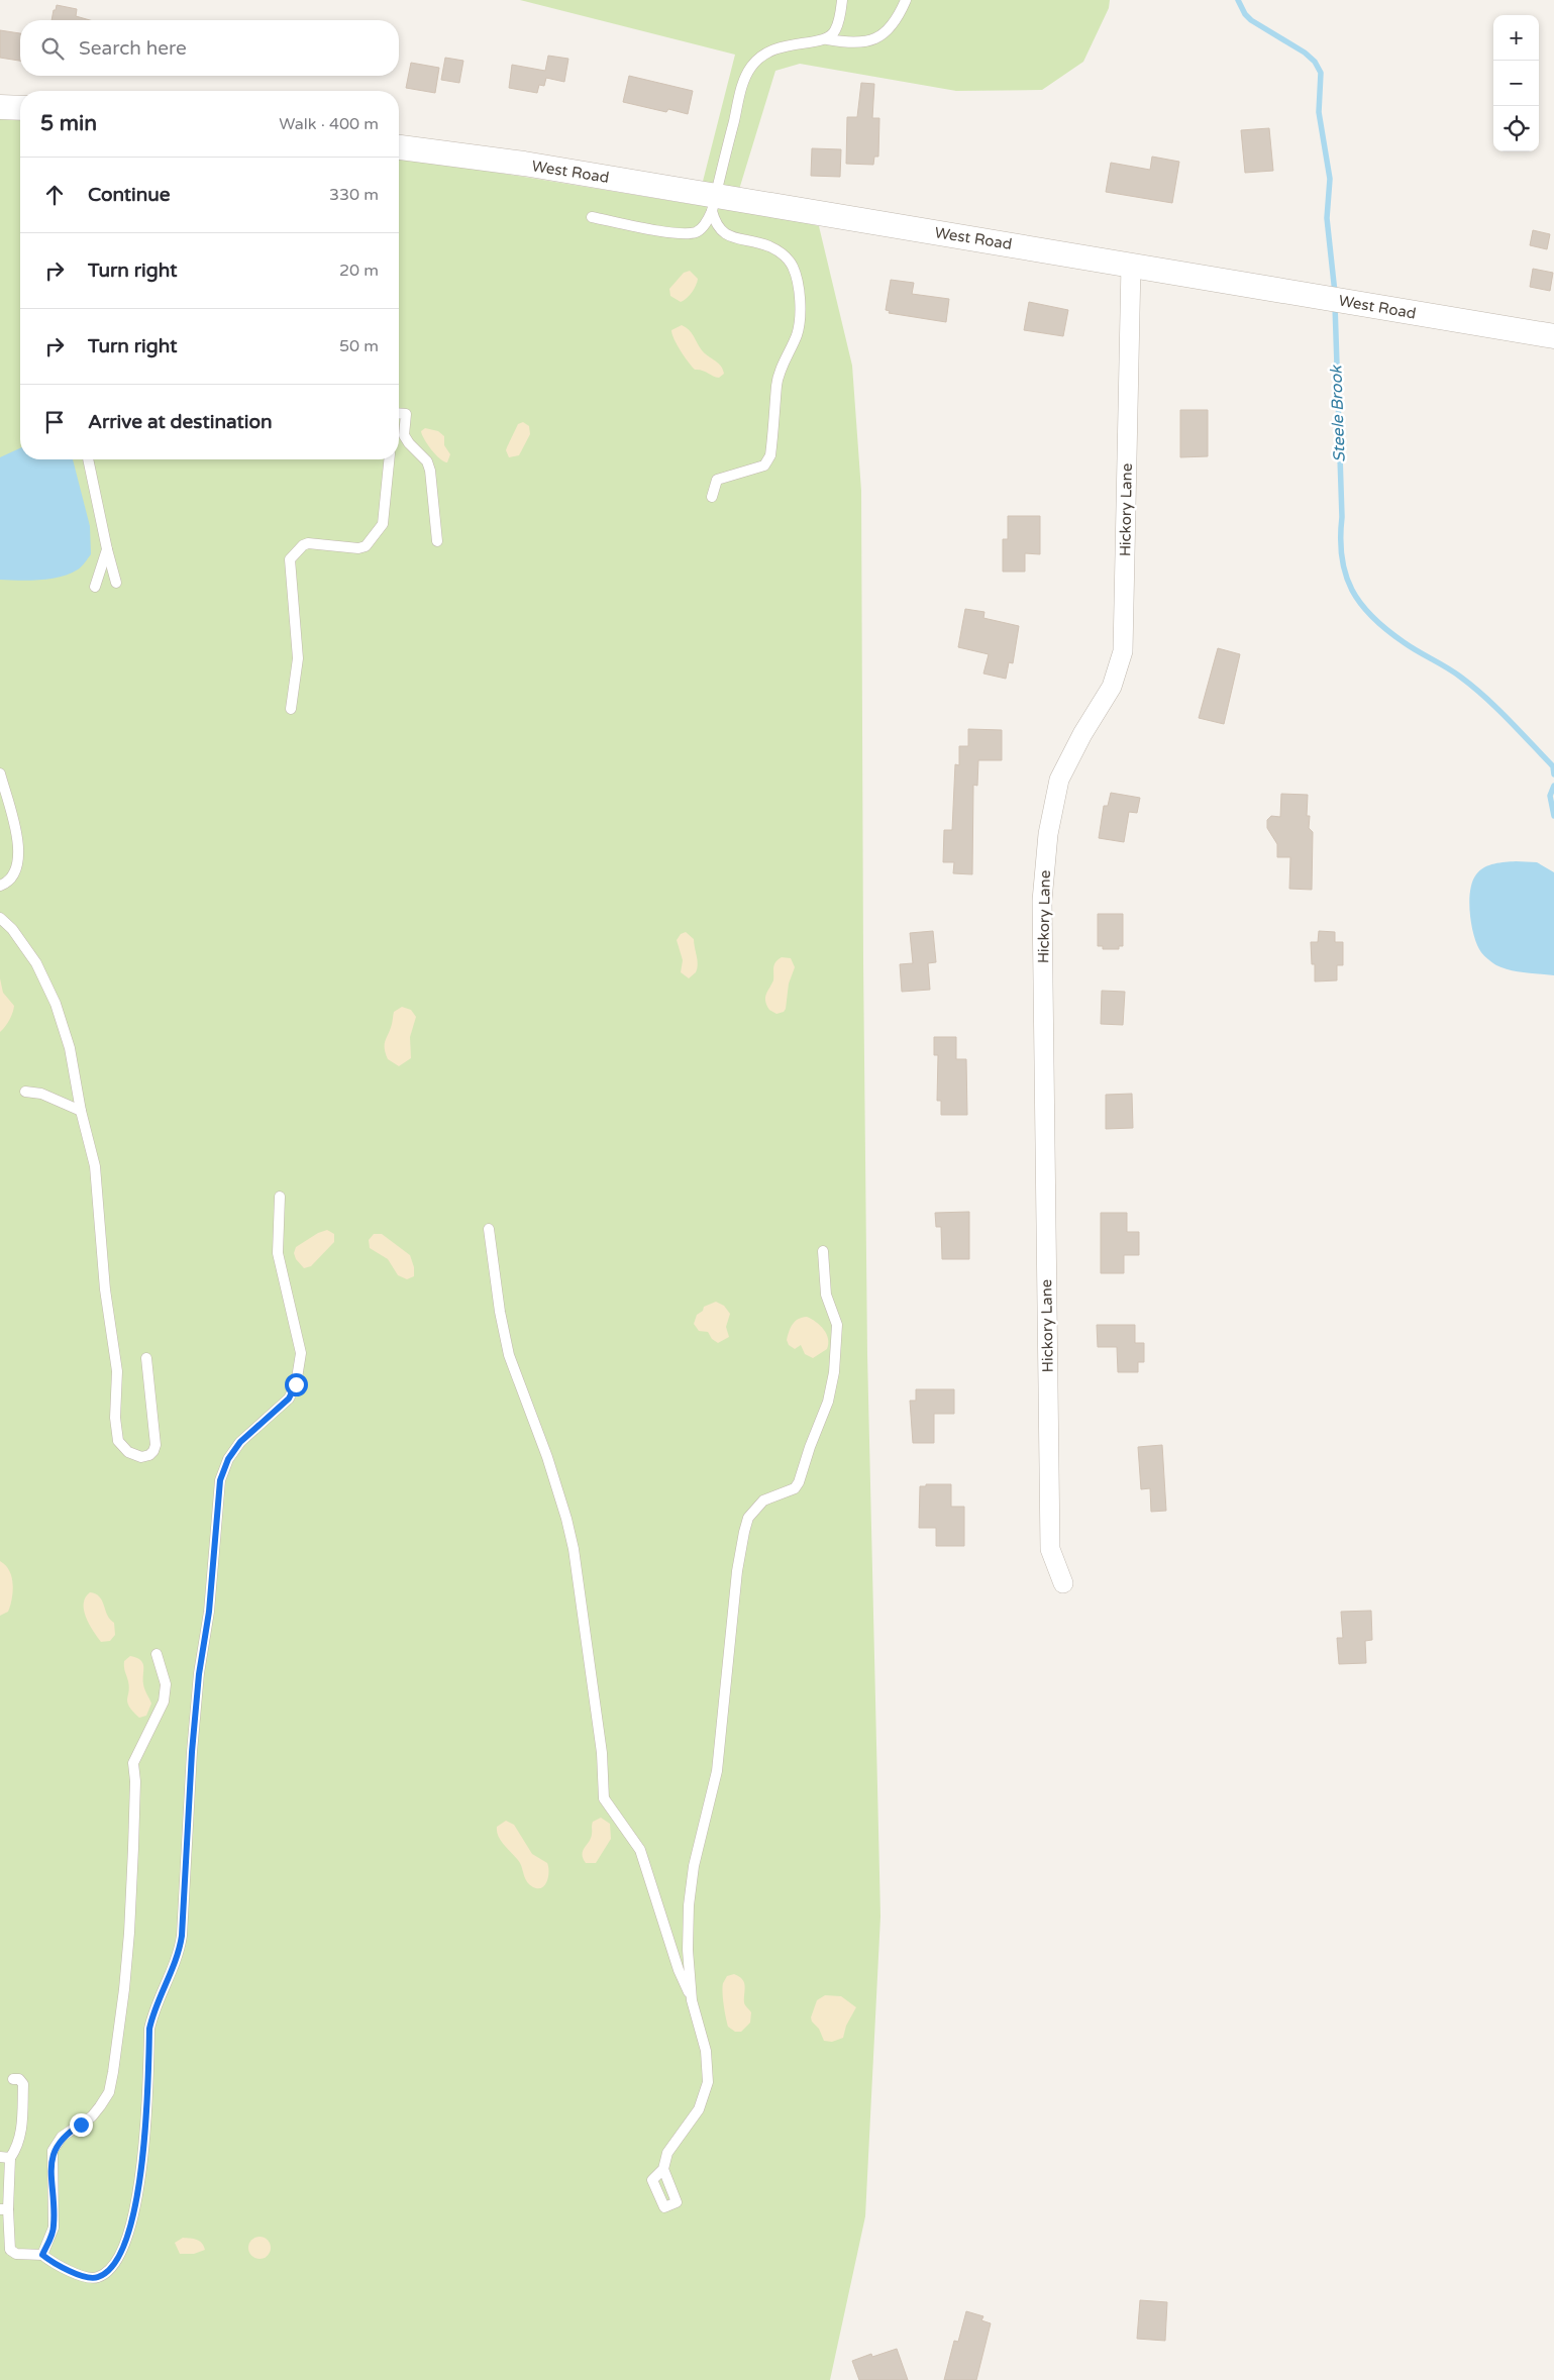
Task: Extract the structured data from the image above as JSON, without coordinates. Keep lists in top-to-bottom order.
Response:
{
  "streets": {
    "street": ["West Road", "Hickory Lane"]
  },
  "crossings": [
    ["West Road", "Hickory Lane"]
  ],
  "water": ["Steele Brook"],
  "page": {
    "map_buttons": ["+", "−"],
    "search": "Search here",
    "heading": ["5 min", "Walk · 400 m"],
    "list": [
      ["Continue", "330 m"],
      ["Turn right", "20 m"],
      ["Turn right", "50 m"],
      "Arrive at destination"
    ]
  }
}
